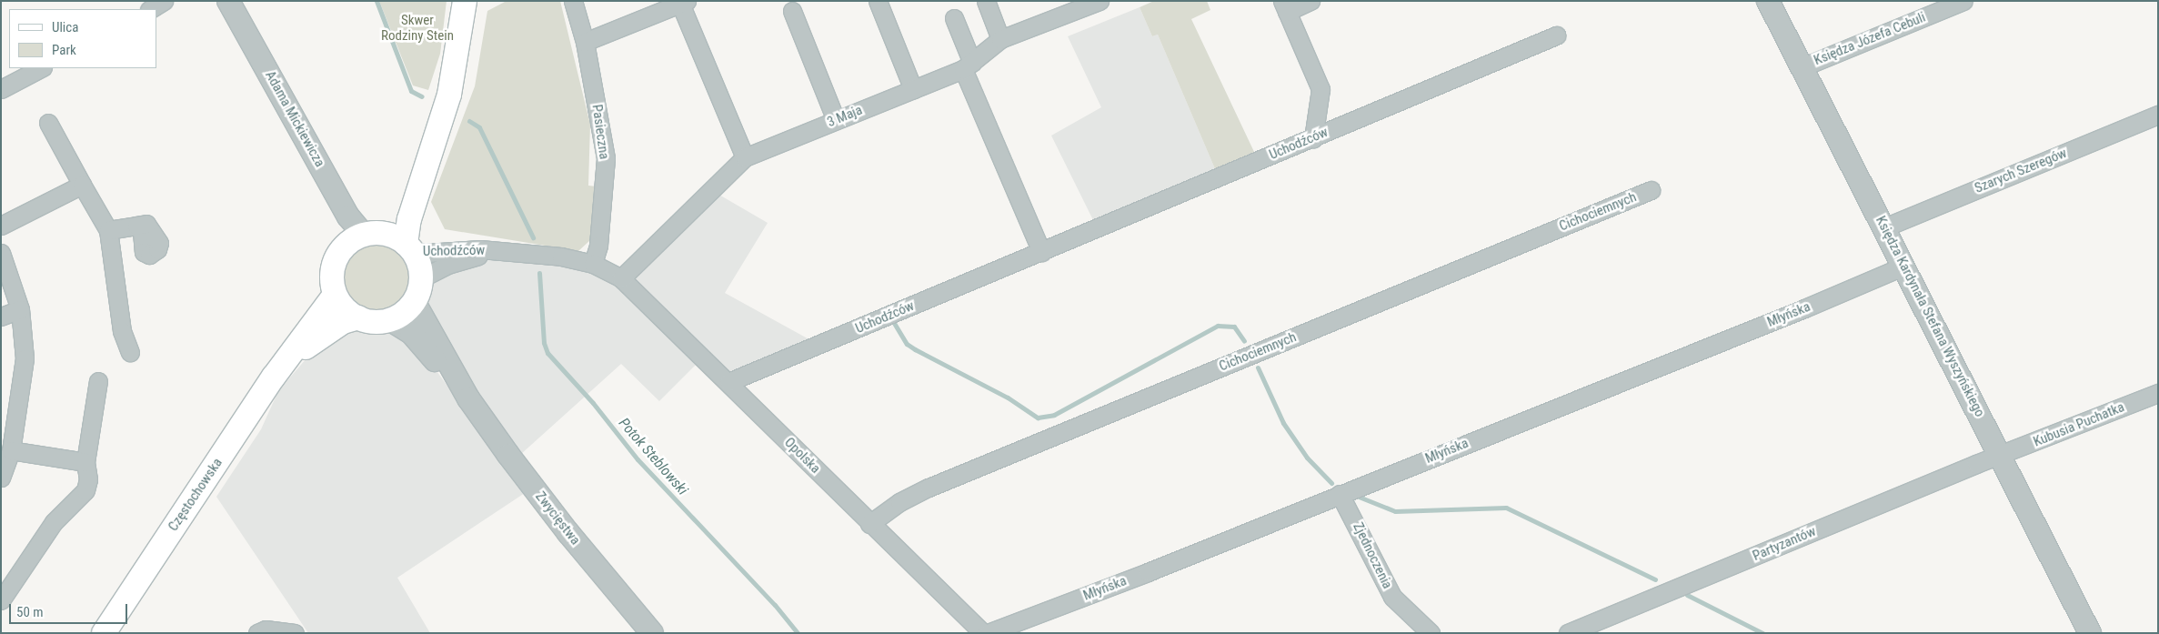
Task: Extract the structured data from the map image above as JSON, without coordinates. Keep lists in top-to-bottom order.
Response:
{
  "streets": {
    "main road": ["Częstochowska"],
    "street": [
      "Księdza Józefa Cebuli",
      "3 Maja",
      "Adama Mickiewicza",
      "Pasieczna",
      "Uchodźców",
      "Szarych Szeregów",
      "Cichociemnych",
      "Młyńska",
      "Księdza Kardynała Stefana Wyszyńskiego",
      "Kubusia Puchatka",
      "Opolska",
      "Zwycięstwa",
      "Partyzantów",
      "Zjednoczenia"
    ]
  },
  "crossings": [
    ["Księdza Józefa Cebuli", "Księdza Kardynała Stefana Wyszyńskiego"],
    ["3 Maja", "Uchodźców"],
    ["3 Maja", "Opolska"],
    ["Adama Mickiewicza", "Uchodźców"],
    ["Adama Mickiewicza", "Częstochowska"],
    ["Adama Mickiewicza", "Zwycięstwa"],
    ["Pasieczna", "Uchodźców"],
    ["Uchodźców", "Opolska"],
    ["Uchodźców", "Częstochowska"],
    ["Uchodźców", "Zwycięstwa"],
    ["Szarych Szeregów", "Księdza Kardynała Stefana Wyszyńskiego"],
    ["Cichociemnych", "Opolska"],
    ["Młyńska", "Księdza Kardynała Stefana Wyszyńskiego"],
    ["Młyńska", "Zjednoczenia"],
    ["Księdza Kardynała Stefana Wyszyńskiego", "Kubusia Puchatka"],
    ["Księdza Kardynała Stefana Wyszyńskiego", "Partyzantów"],
    ["Kubusia Puchatka", "Partyzantów"],
    ["Częstochowska", "Zwycięstwa"]
  ],
  "water": ["Potok Steblowski"],
  "parks": ["Skwer Rodziny Stein"],
  "legend": ["Ulica", "Park"],
  "scale_bar": "50 m"
}
